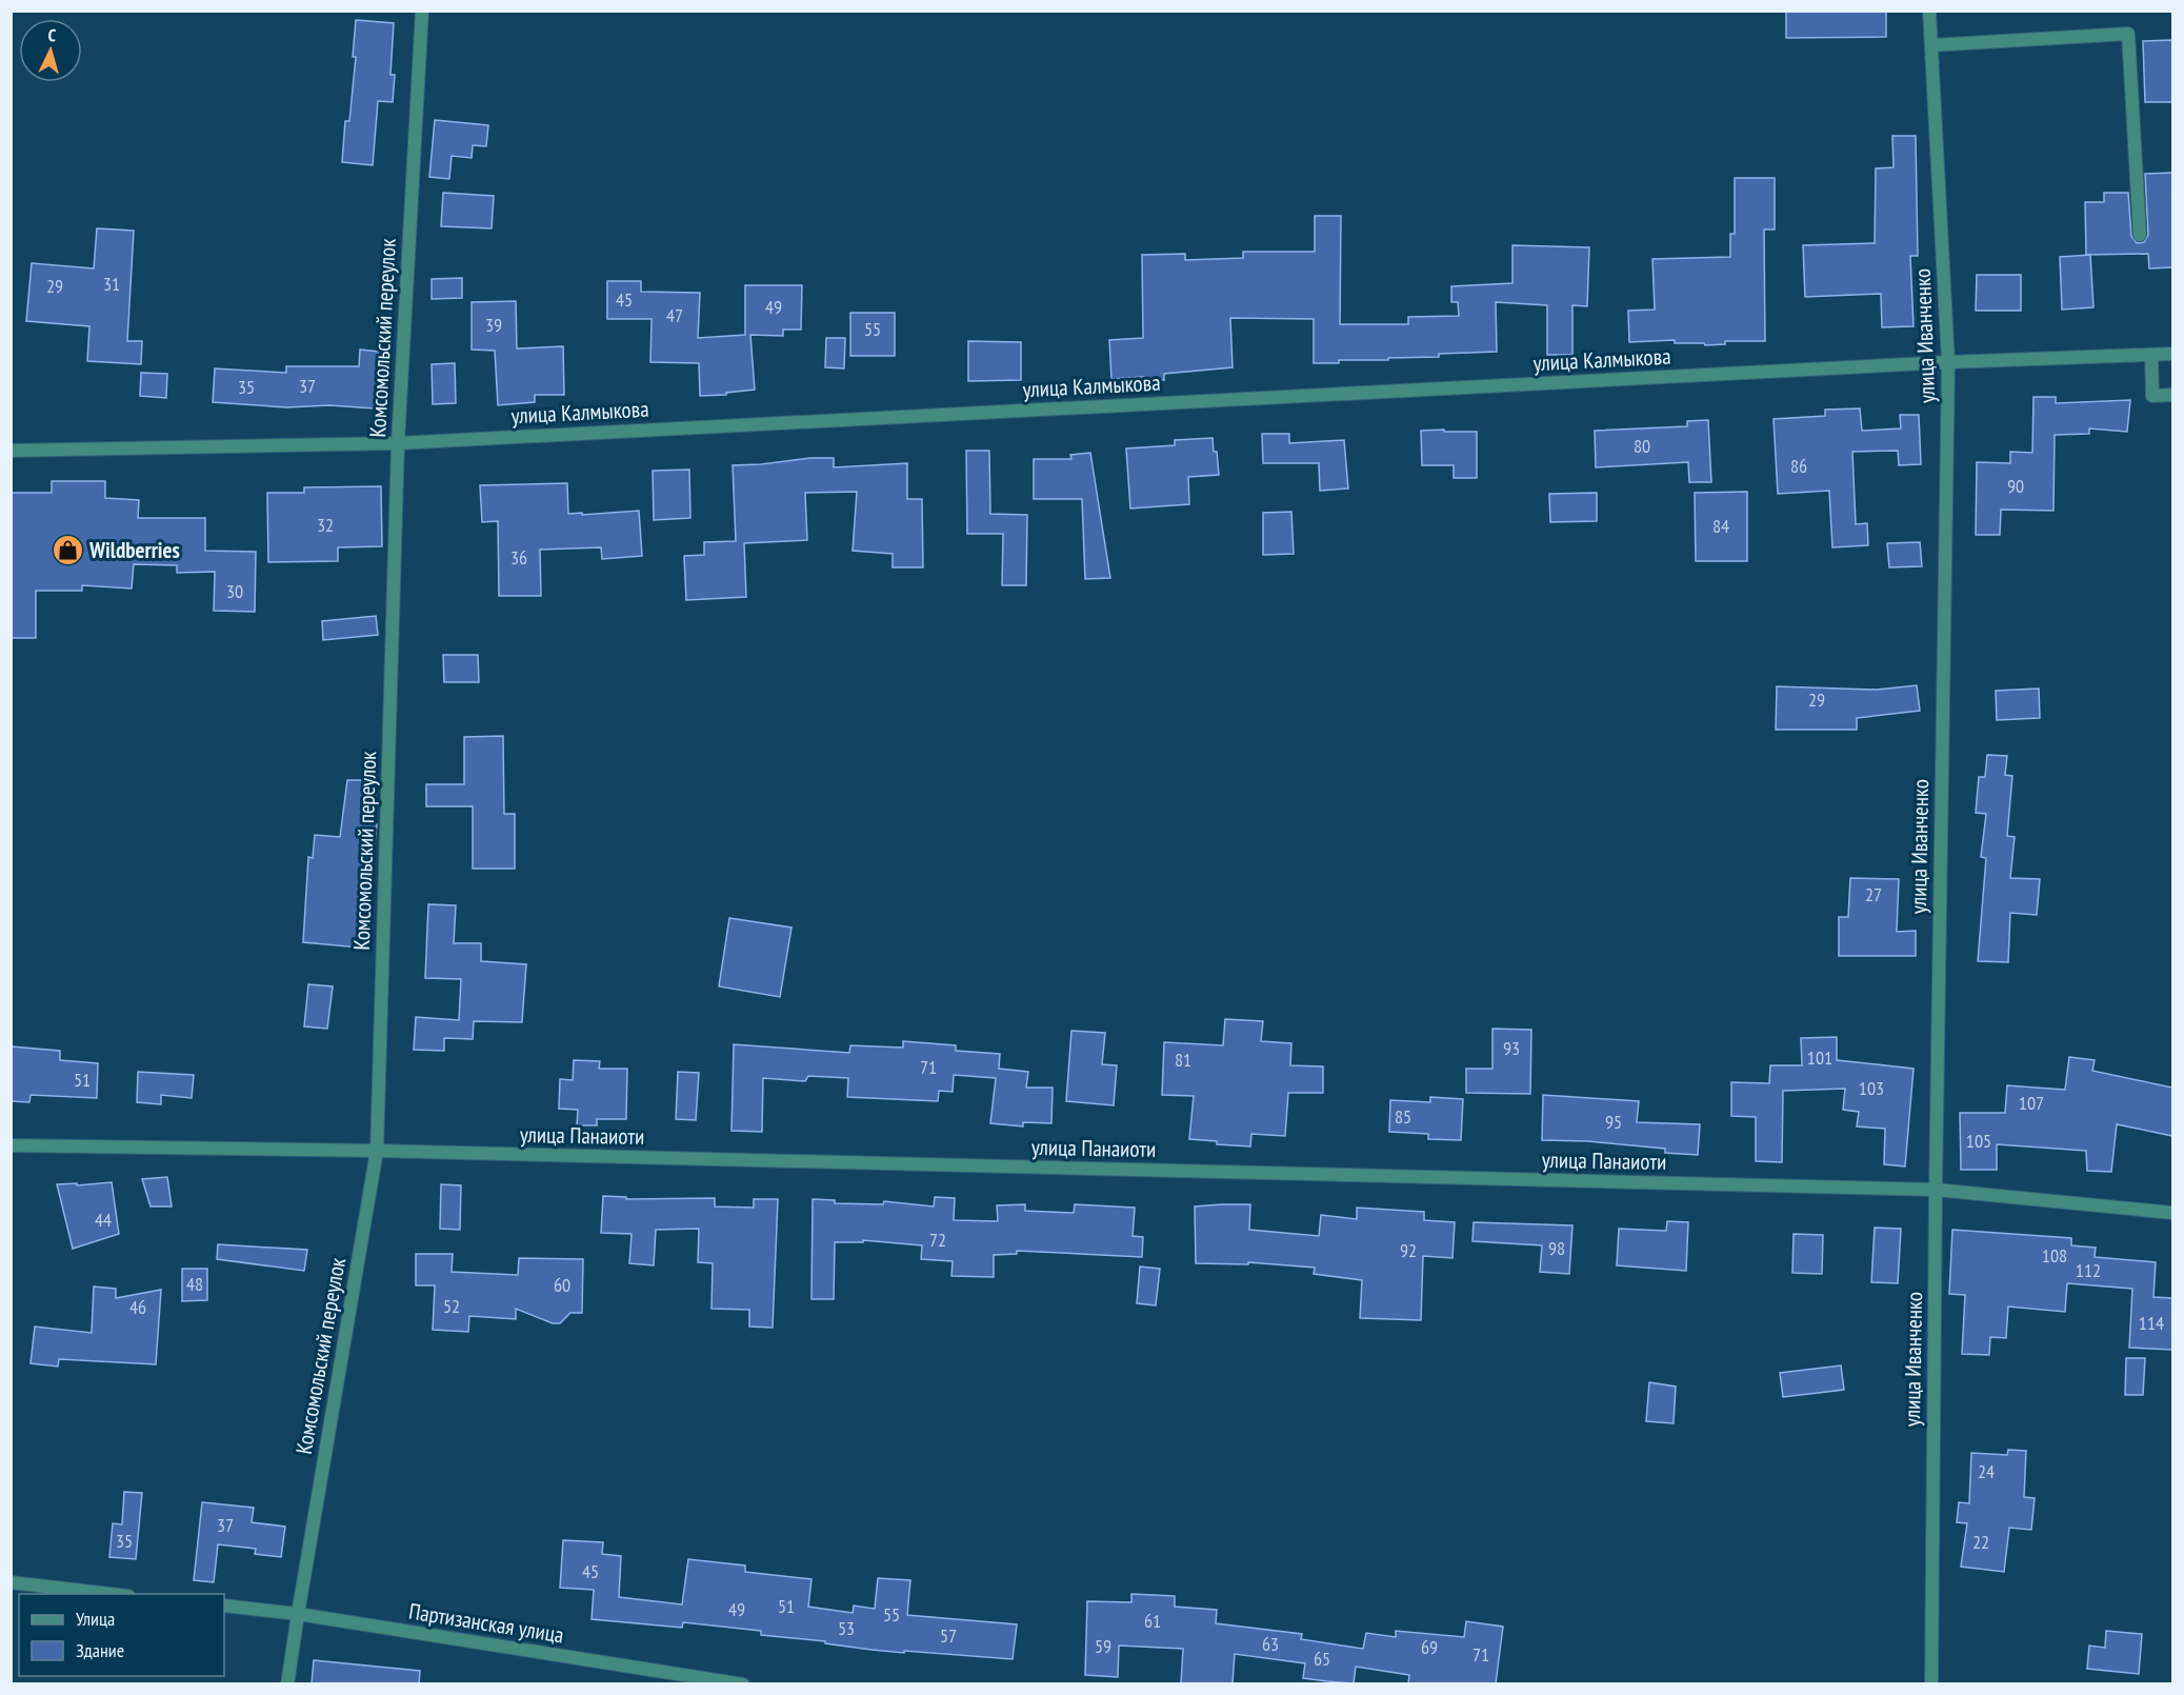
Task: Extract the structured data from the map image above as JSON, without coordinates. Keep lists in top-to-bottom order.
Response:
{
  "streets": {
    "street": [
      "улица Иванченко",
      "Комсомольский переулок",
      "улица Калмыкова",
      "улица Панаиоти",
      "Партизанская улица"
    ]
  },
  "crossings": [
    ["улица Иванченко", "улица Калмыкова"],
    ["улица Иванченко", "улица Панаиоти"],
    ["Комсомольский переулок", "улица Калмыкова"],
    ["Комсомольский переулок", "улица Панаиоти"],
    ["Комсомольский переулок", "Партизанская улица"]
  ],
  "places": {
    "shop": ["Wildberries"]
  },
  "house_numbers": [
    "31",
    "29",
    "45",
    "49",
    "47",
    "39",
    "55",
    "37",
    "35",
    "80",
    "86",
    "90",
    "32",
    "84",
    "36",
    "30",
    "29",
    "27",
    "93",
    "101",
    "81",
    "71",
    "51",
    "103",
    "107",
    "85",
    "95",
    "105",
    "44",
    "72",
    "98",
    "92",
    "108",
    "112",
    "48",
    "60",
    "52",
    "46",
    "114",
    "24",
    "37",
    "35",
    "22",
    "45",
    "51",
    "49",
    "55",
    "61",
    "53",
    "57",
    "63",
    "59",
    "69",
    "71",
    "65"
  ],
  "legend": ["Улица", "Здание"],
  "north": "top"
}
